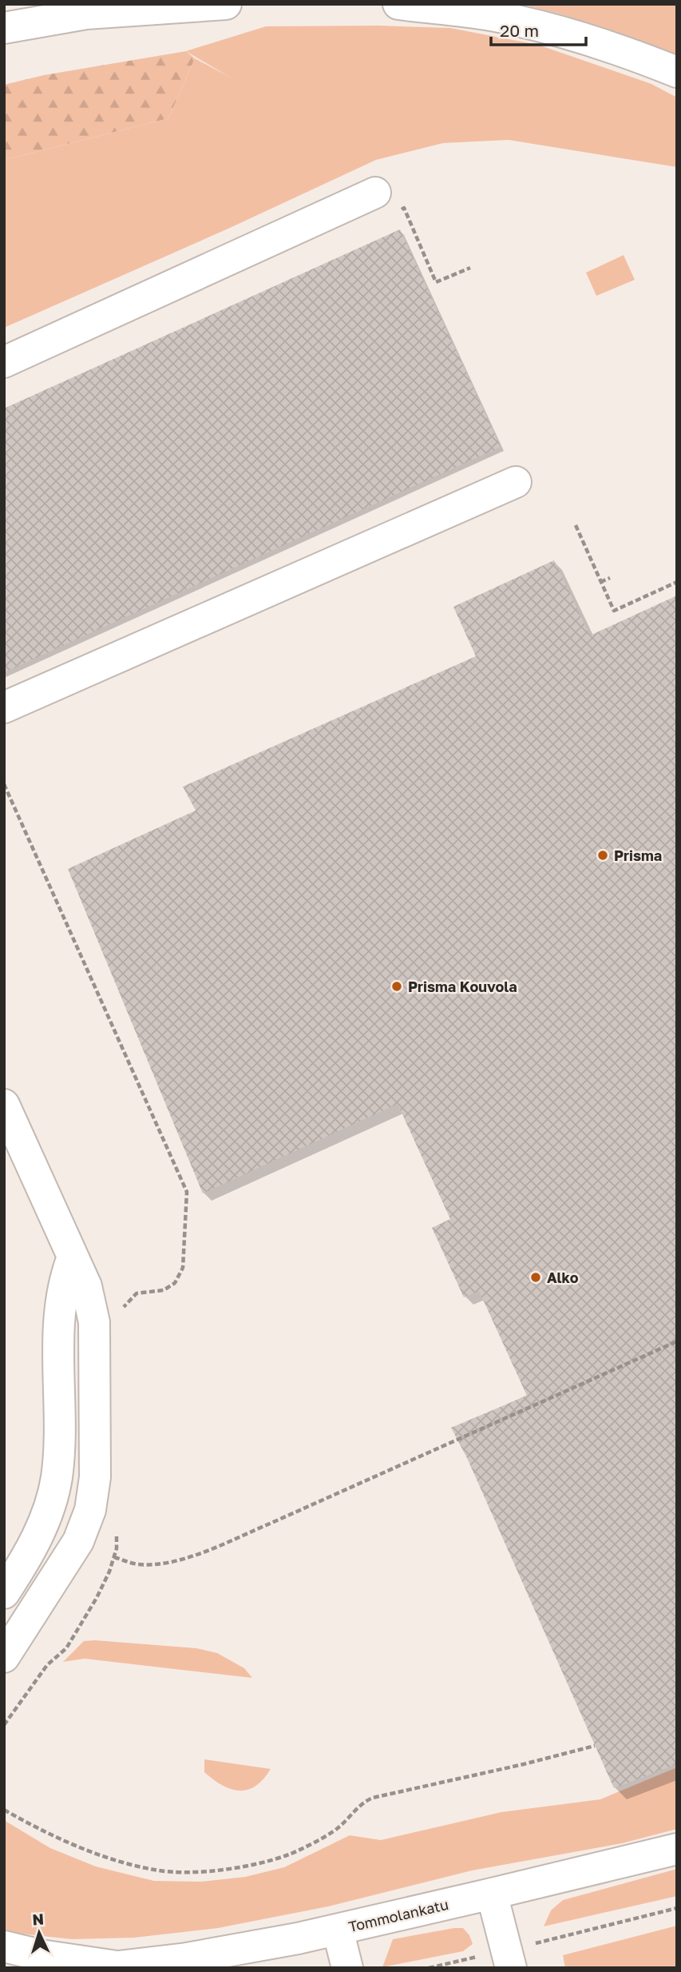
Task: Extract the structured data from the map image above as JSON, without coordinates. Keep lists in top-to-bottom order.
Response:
{
  "streets": {
    "main road": ["Tommolankatu"]
  },
  "places": ["Prisma", "Prisma Kouvola", "Alko"],
  "scale_bar": "20 m",
  "north": "top"
}
